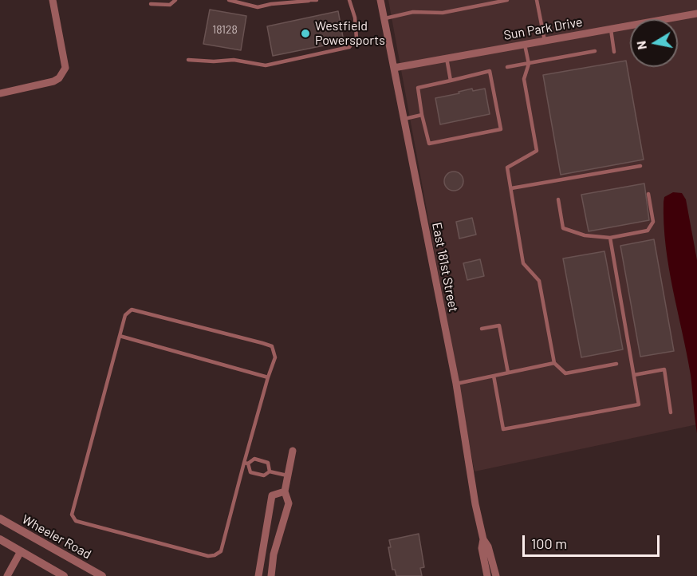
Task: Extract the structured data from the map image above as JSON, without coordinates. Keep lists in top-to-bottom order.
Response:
{
  "streets": {
    "street": ["Sun Park Drive", "East 181st Street", "Wheeler Road"]
  },
  "crossings": [
    ["Sun Park Drive", "East 181st Street"]
  ],
  "places": ["Westfield Powersports"],
  "house_numbers": ["18128"],
  "scale_bar": "100 m",
  "north": "left"
}
